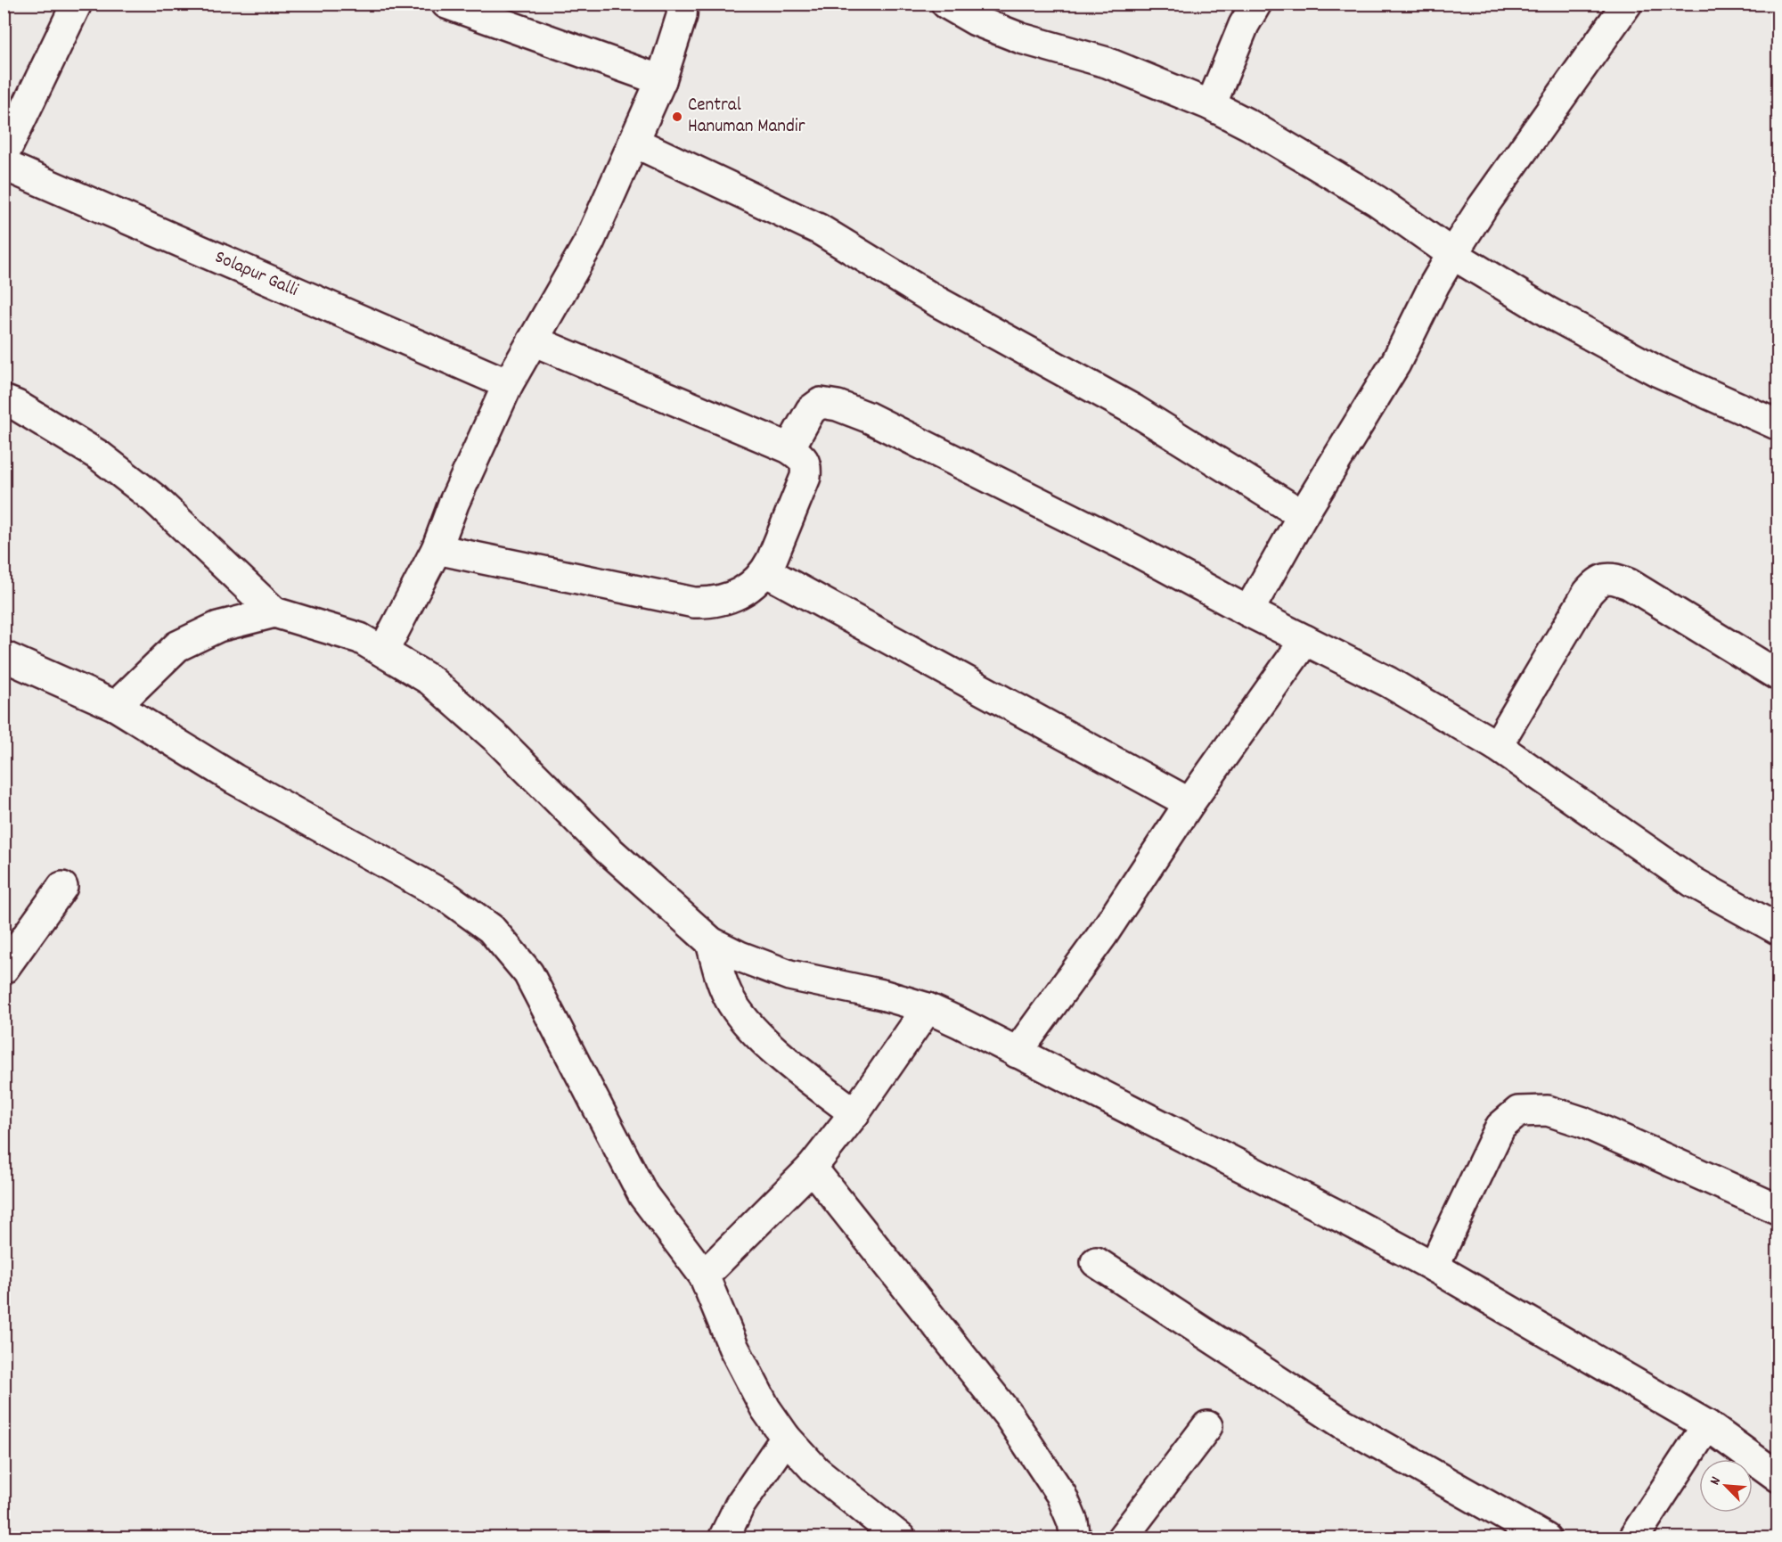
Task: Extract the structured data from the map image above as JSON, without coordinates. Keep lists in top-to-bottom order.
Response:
{
  "streets": {
    "street": ["Solapur Galli"]
  },
  "places": ["Central Hanuman Mandir"],
  "north": "top left"
}
